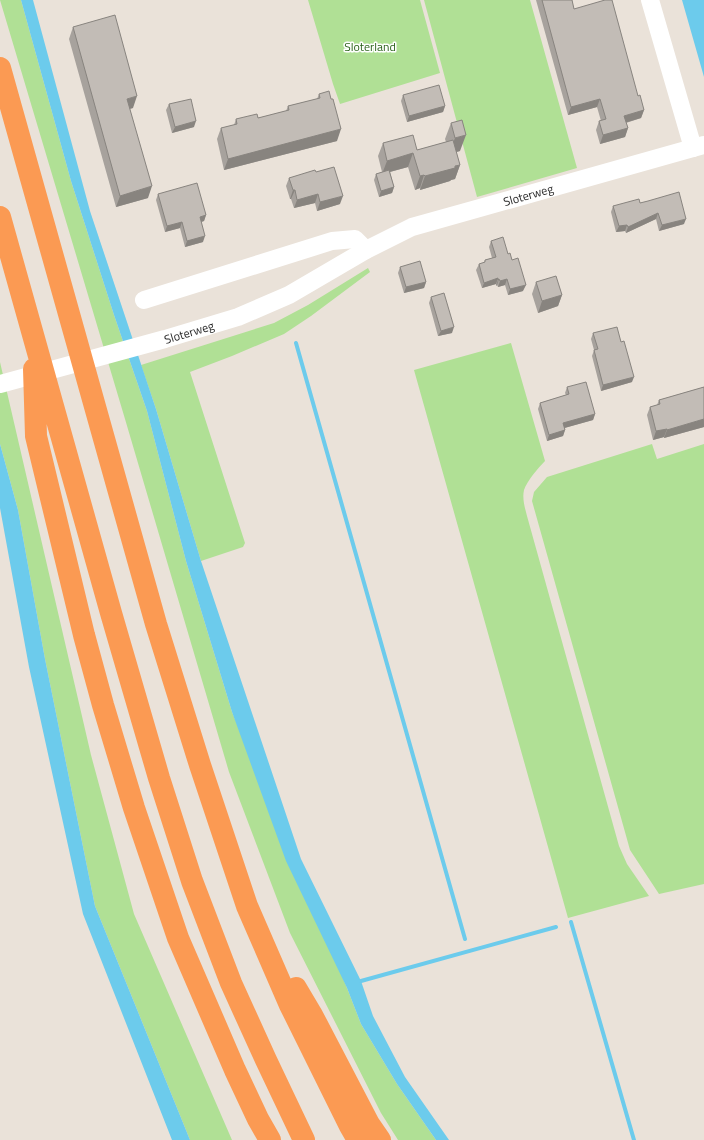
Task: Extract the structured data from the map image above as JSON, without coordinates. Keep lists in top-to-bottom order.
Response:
{
  "streets": {
    "street": ["Sloterweg"]
  },
  "parks": ["Sloterland"]
}
